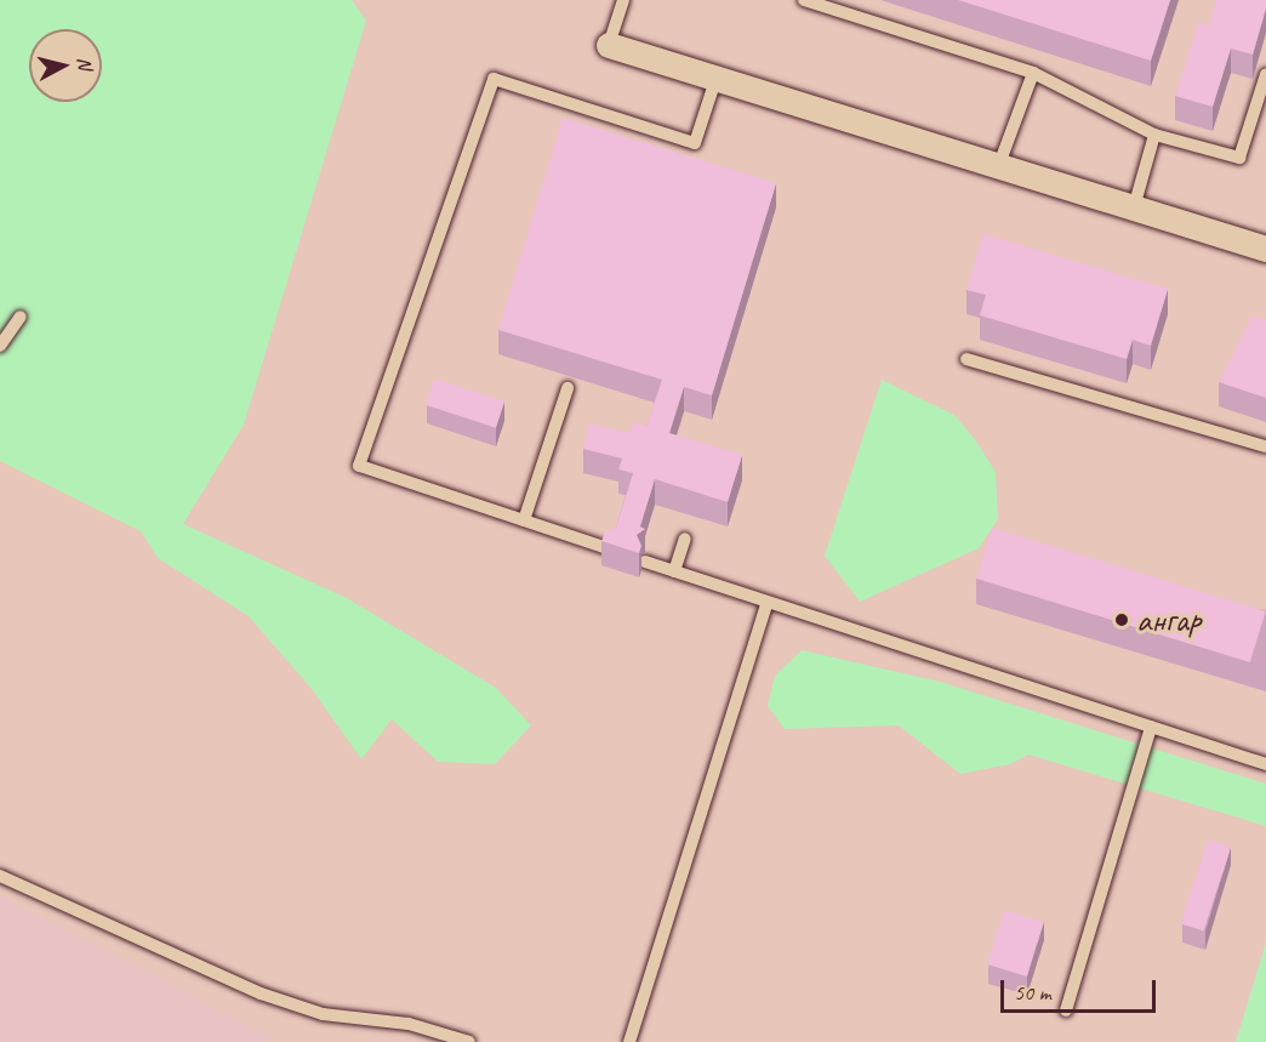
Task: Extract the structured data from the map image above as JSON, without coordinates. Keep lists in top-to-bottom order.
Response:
{
  "places": ["ангар"],
  "scale_bar": "50 m",
  "north": "right"
}
